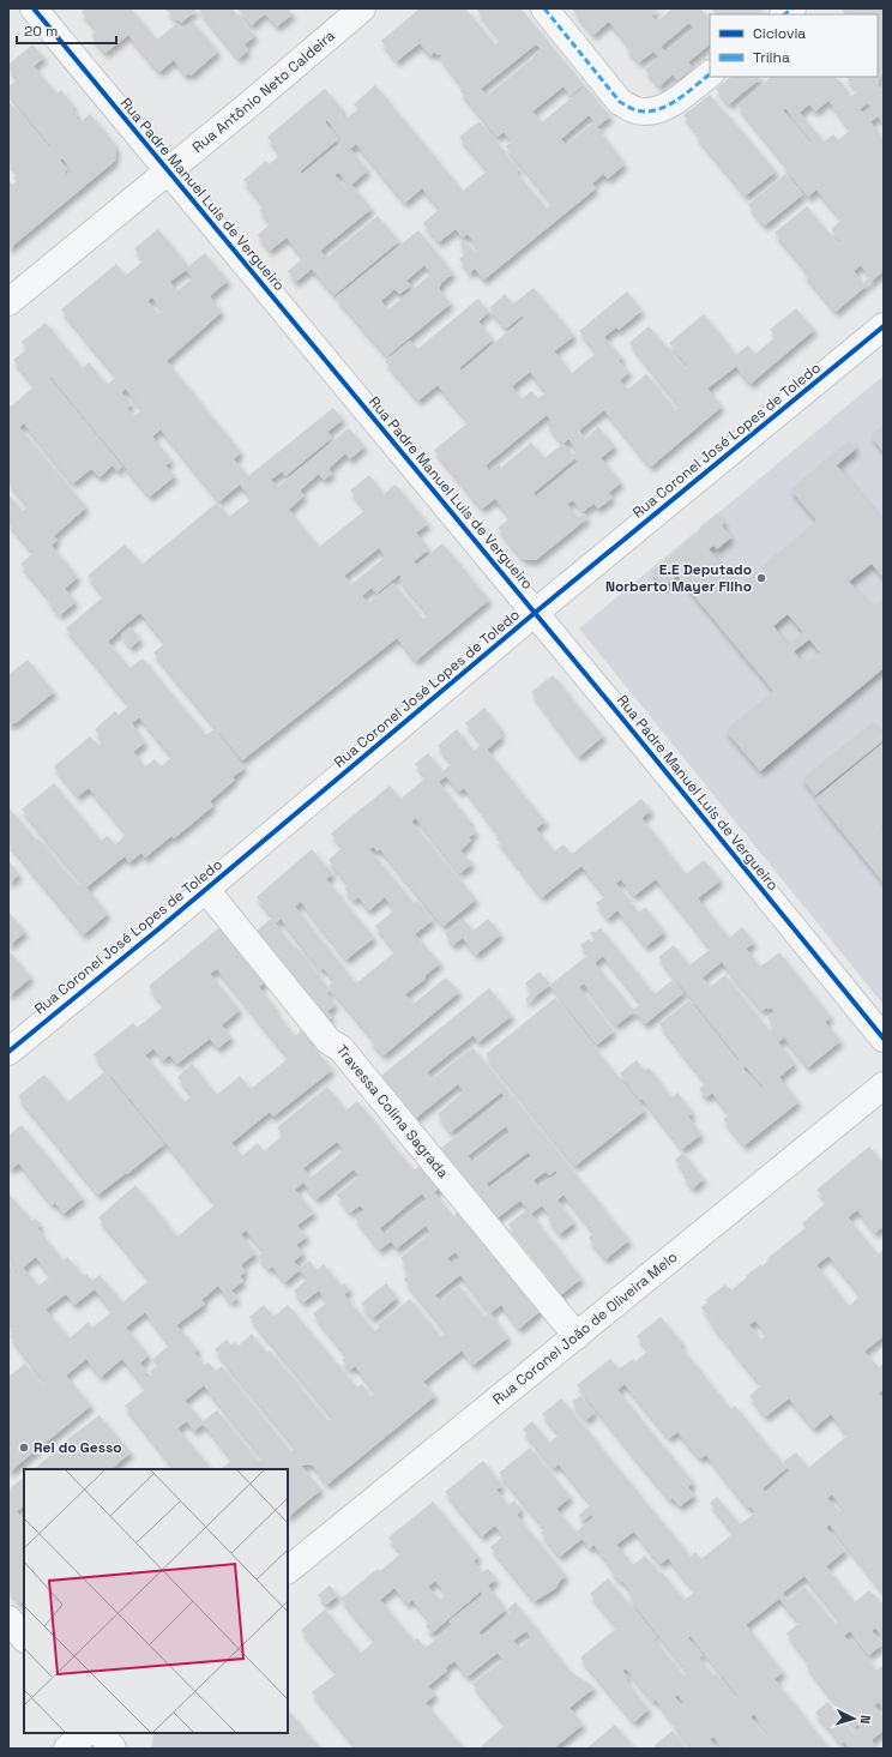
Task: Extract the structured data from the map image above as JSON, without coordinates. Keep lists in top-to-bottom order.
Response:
{
  "streets": {
    "street": [
      "Rua Antônio Neto Caldeira",
      "Rua Padre Manuel Luis de Vergueiro",
      "Rua Coronel José Lopes de Toledo",
      "Travessa Colina Sagrada",
      "Rua Coronel João de Oliveira Melo"
    ]
  },
  "crossings": [
    ["Rua Antônio Neto Caldeira", "Rua Padre Manuel Luis de Vergueiro"],
    ["Rua Padre Manuel Luis de Vergueiro", "Rua Coronel José Lopes de Toledo"],
    ["Rua Coronel José Lopes de Toledo", "Travessa Colina Sagrada"],
    ["Travessa Colina Sagrada", "Rua Coronel João de Oliveira Melo"]
  ],
  "places": ["E.E Deputado Norberto Mayer Filho", "Rei do Gesso"],
  "legend": ["Ciclovia", "Trilha"],
  "scale_bar": "20 m",
  "north": "right"
}
